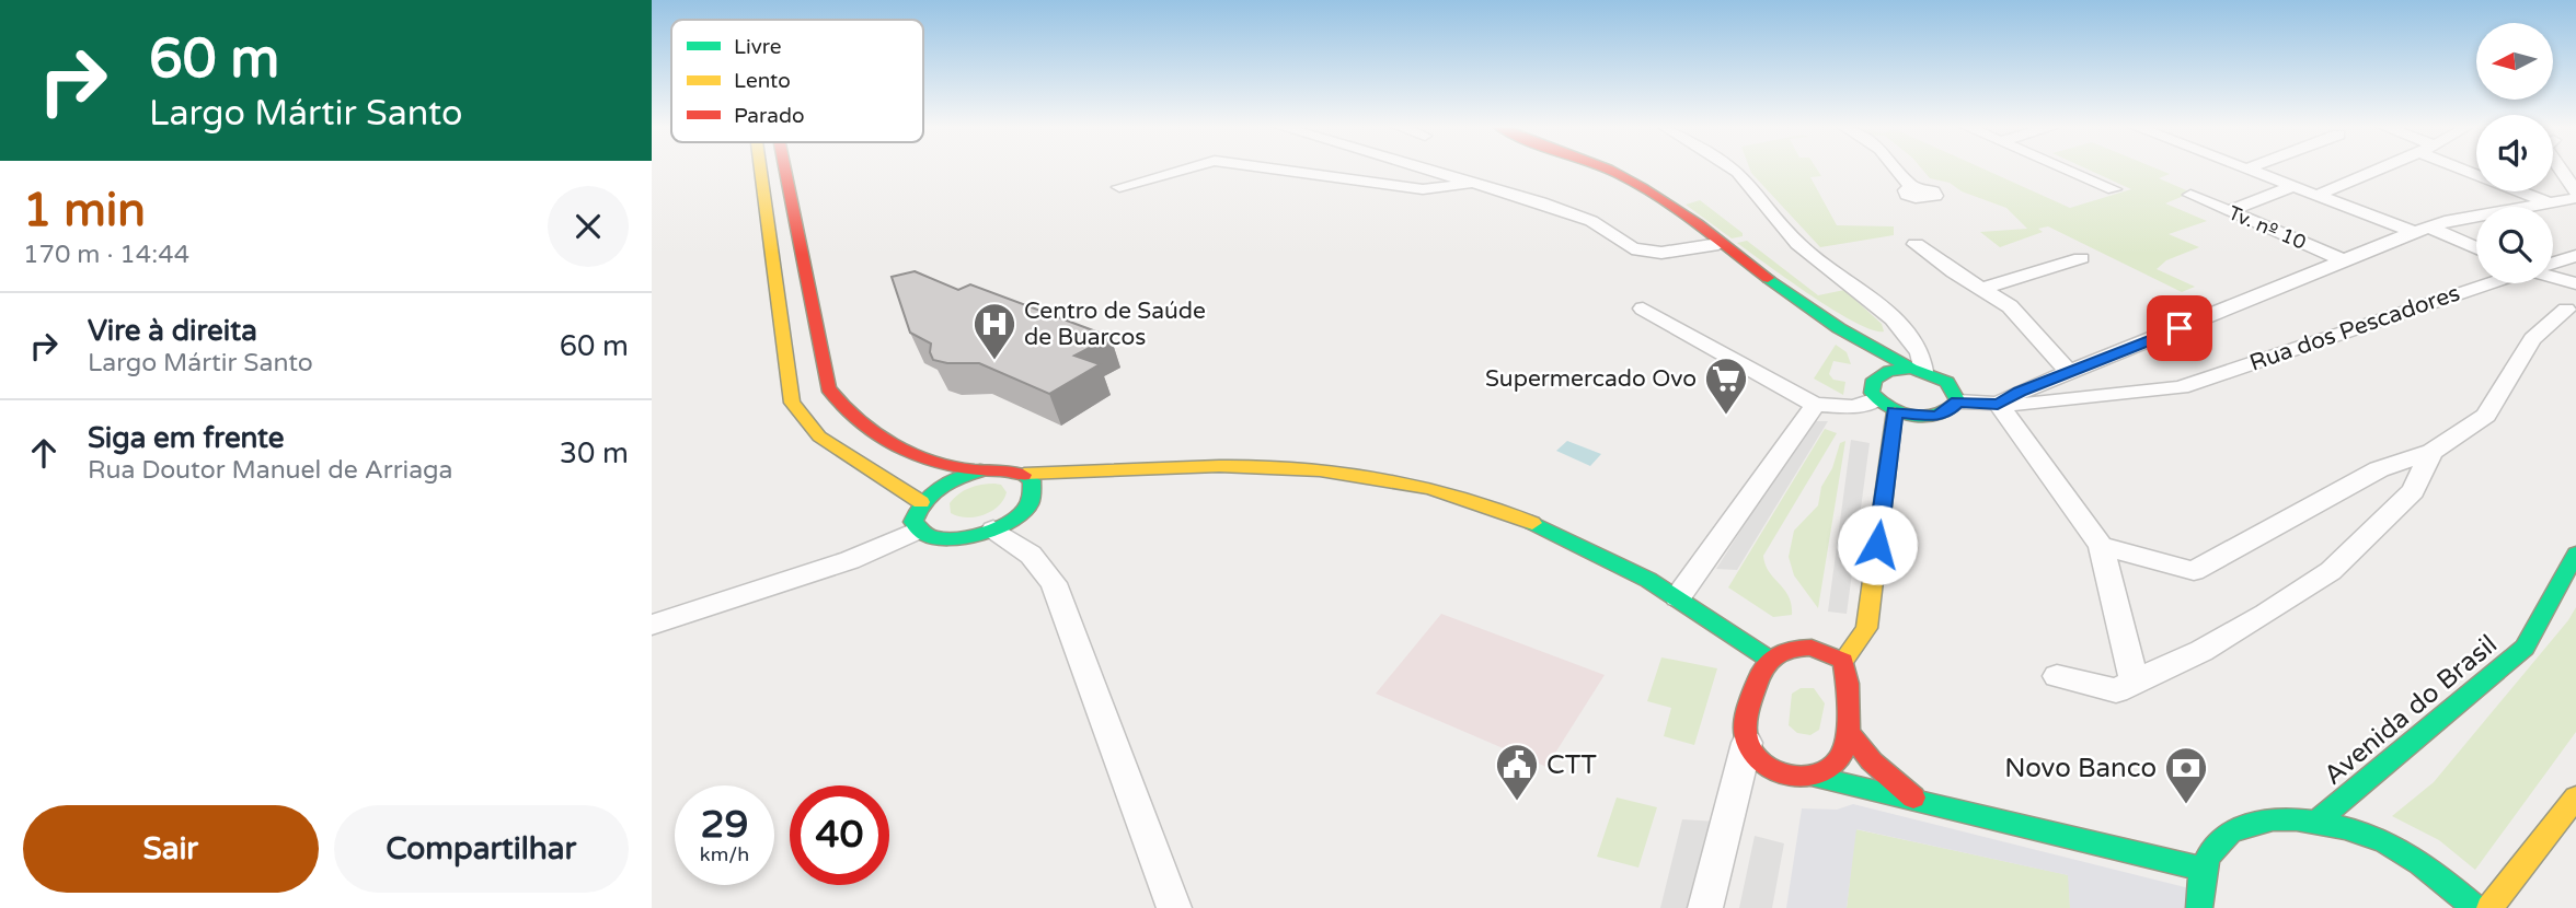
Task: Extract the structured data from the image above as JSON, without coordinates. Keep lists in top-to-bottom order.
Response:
{
  "streets": {
    "main road": ["Avenida do Brasil"],
    "street": ["Tv. nº 10", "Rua dos Pescadores"]
  },
  "places": {
    "hospital": ["Centro de Saúde de Buarcos"],
    "supermarket": ["Supermercado Ovo"],
    "public building": ["CTT"],
    "bank": ["Novo Banco"]
  },
  "legend": ["Livre", "Lento", "Parado"],
  "north": "left",
  "page": {
    "turn": ["60 m", "Largo Mártir Santo"],
    "heading": ["1 min", "170 m · 14:44"],
    "list": [
      {
        "name": "Vire à direita",
        "note": "Largo Mártir Santo",
        "value": "60 m"
      },
      {
        "name": "Siga em frente",
        "note": "Rua Doutor Manuel de Arriaga",
        "value": "30 m"
      }
    ],
    "speed": "29 km/h",
    "limit": "40",
    "buttons": ["Sair", "Compartilhar"]
  }
}
